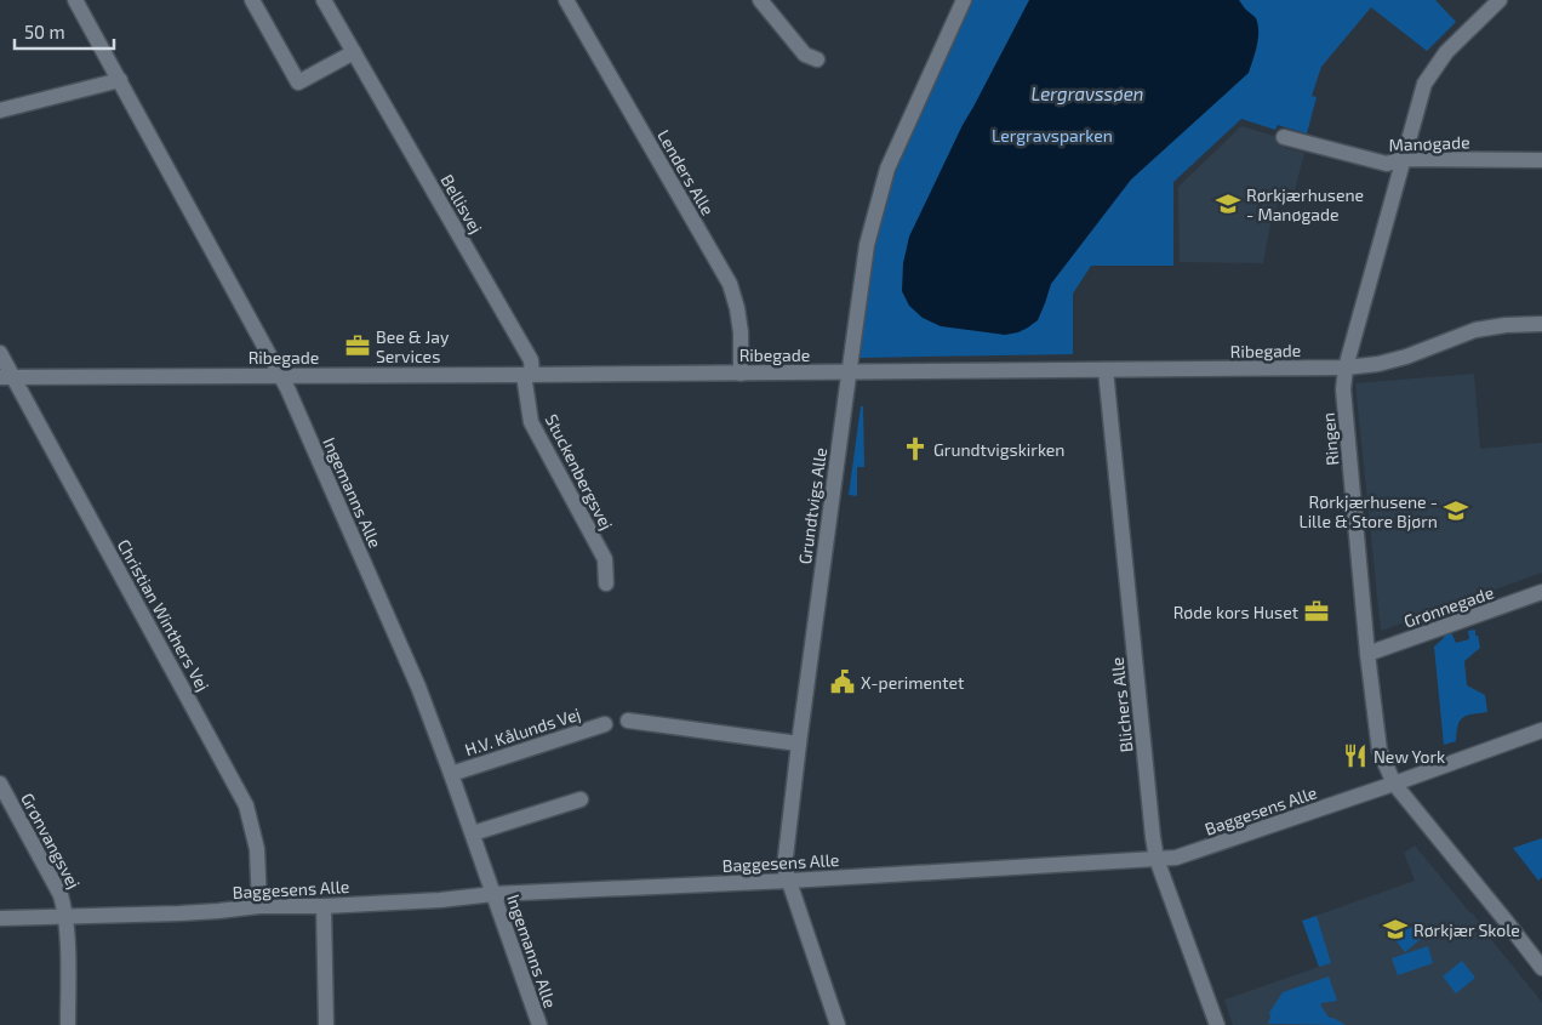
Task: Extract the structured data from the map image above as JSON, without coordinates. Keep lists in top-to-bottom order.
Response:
{
  "streets": {
    "street": [
      "Manøgade",
      "Lenders Alle",
      "Bellisvej",
      "Ribegade",
      "Ringen",
      "Stuckenbergsvej",
      "Ingemanns Alle",
      "Grundtvigs Alle",
      "Grønnegade",
      "Christian Winthers Vej",
      "Blichers Alle",
      "H.V. Kålunds Vej",
      "Baggesens Alle",
      "Grønvangsvej"
    ]
  },
  "crossings": [
    ["Manøgade", "Ringen"],
    ["Lenders Alle", "Ribegade"],
    ["Bellisvej", "Ribegade"],
    ["Bellisvej", "Stuckenbergsvej"],
    ["Ribegade", "Ringen"],
    ["Ribegade", "Stuckenbergsvej"],
    ["Ribegade", "Ingemanns Alle"],
    ["Ribegade", "Grundtvigs Alle"],
    ["Ribegade", "Christian Winthers Vej"],
    ["Ribegade", "Blichers Alle"],
    ["Ringen", "Grønnegade"],
    ["Ringen", "Baggesens Alle"],
    ["Ingemanns Alle", "H.V. Kålunds Vej"],
    ["Ingemanns Alle", "Baggesens Alle"],
    ["Grundtvigs Alle", "Baggesens Alle"],
    ["Christian Winthers Vej", "Baggesens Alle"],
    ["Blichers Alle", "Baggesens Alle"],
    ["Baggesens Alle", "Grønvangsvej"]
  ],
  "water": ["Lergravssøen"],
  "parks": ["Lergravsparken"],
  "places": {
    "school or university": ["Rørkjærhusene - Manøgade", "Rørkjærhusene - Lille & Store Bjørn", "Rørkjær Skole"],
    "office": ["Bee & Jay Services", "Røde kors Huset"],
    "church": ["Grundtvigskirken"],
    "public building": ["X-perimentet"],
    "restaurant": ["New York"]
  },
  "scale_bar": "50 m"
}
